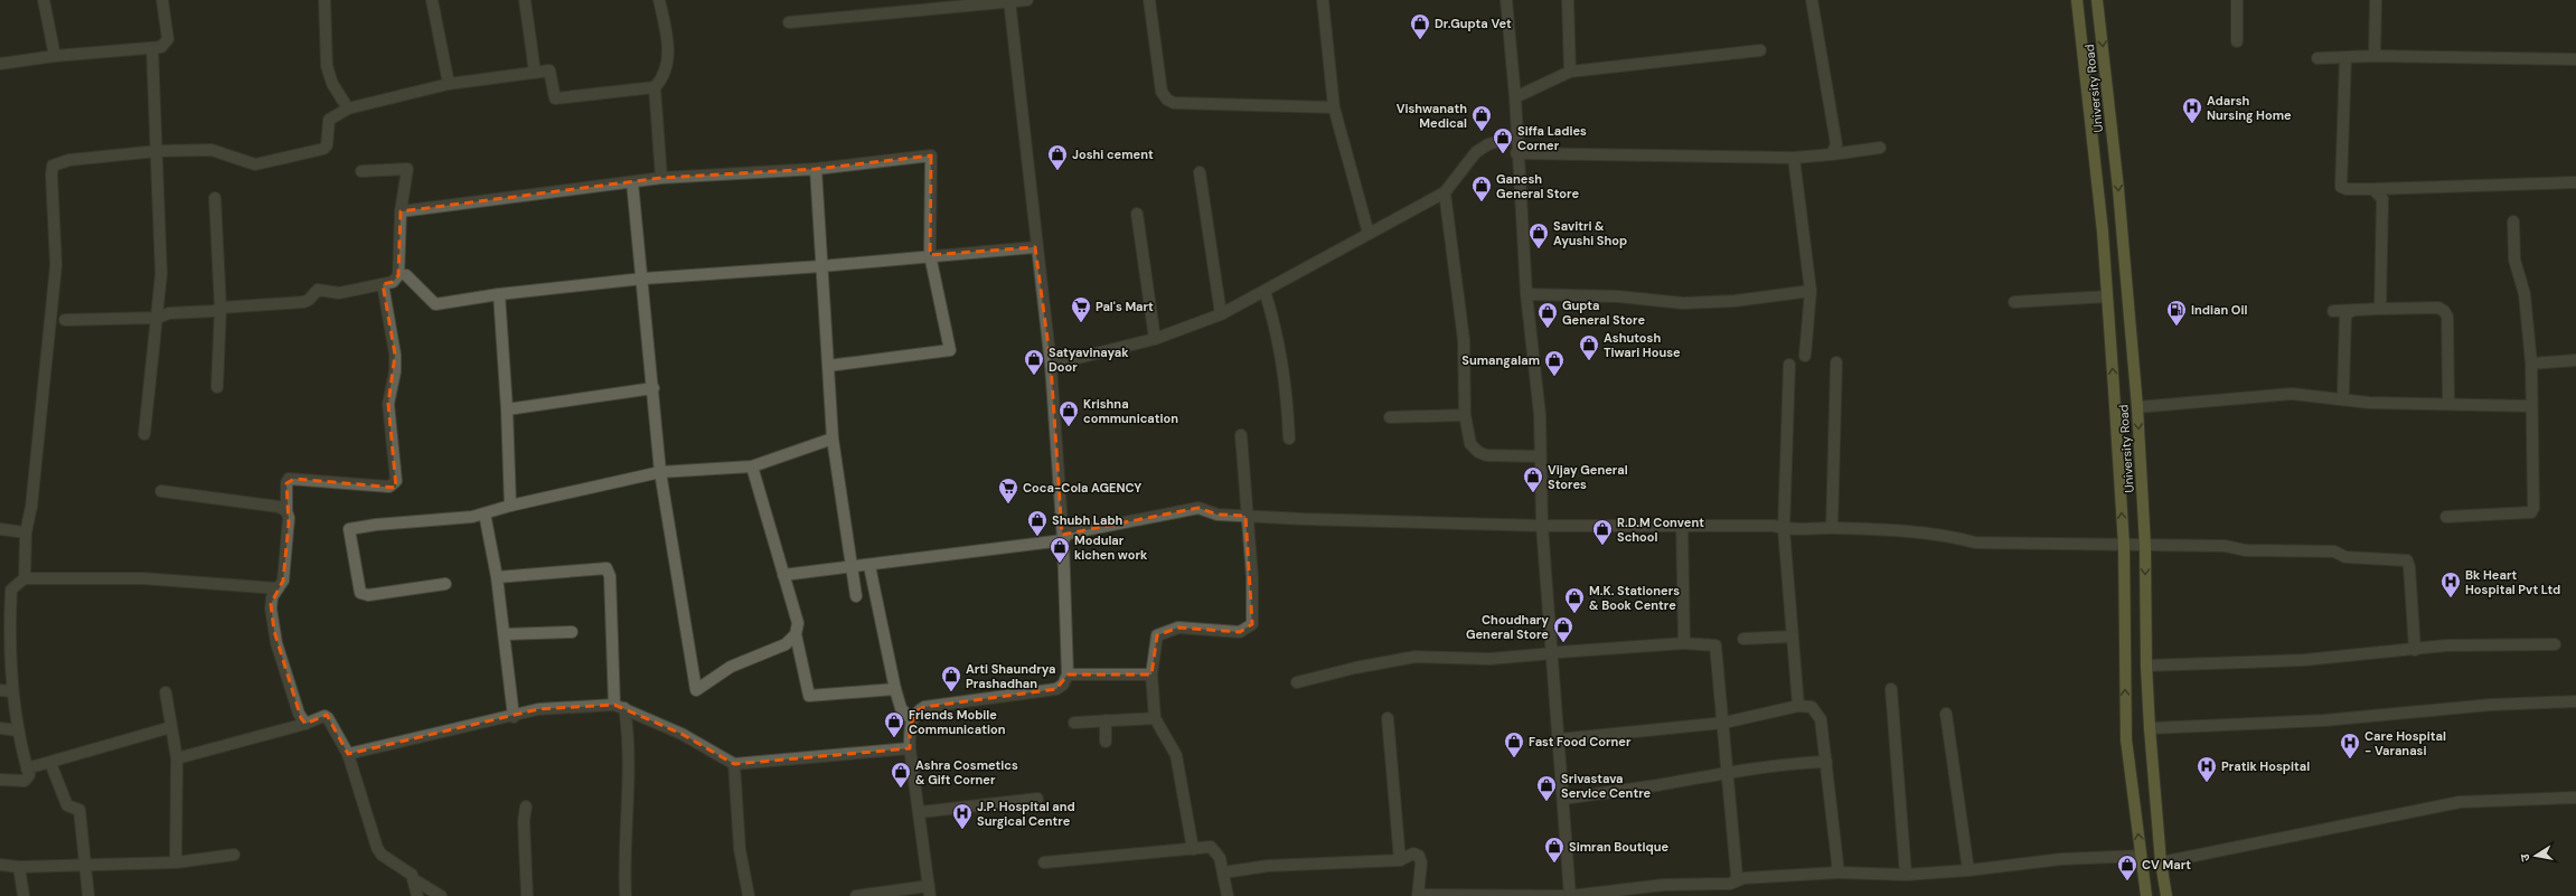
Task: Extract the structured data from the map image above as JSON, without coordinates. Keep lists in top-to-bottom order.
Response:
{
  "streets": {
    "main road": ["University Road"]
  },
  "places": {
    "shop": [
      "Dr.Gupta Vet",
      "Vishwanath Medical",
      "Siffa Ladies Corner",
      "Joshi cement",
      "Ganesh General Store",
      "Savitri & Ayushi Shop",
      "Gupta General Store",
      "Ashutosh Tiwari House",
      "Satyavinayak Door",
      "Sumangalam",
      "Krishna communication",
      "Vijay General Stores",
      "Shubh Labh",
      "R.D.M Convent School",
      "Modular kichen work",
      "M.K. Stationers & Book Centre",
      "Choudhary General Store",
      "Arti Shaundrya Prashadhan",
      "Friends Mobile Communication",
      "Fast Food Corner",
      "Ashra Cosmetics & Gift Corner",
      "Srivastava Service Centre",
      "Simran Boutique",
      "CV Mart"
    ],
    "hospital": [
      "Adarsh Nursing Home",
      "Bk Heart Hospital Pvt Ltd",
      "Care Hospital - Varanasi",
      "Pratik Hospital",
      "J.P. Hospital and Surgical Centre"
    ],
    "supermarket": ["Pal's Mart", "Coca-Cola AGENCY"],
    "fuel station": ["Indian Oil"]
  },
  "north": "left"
}
